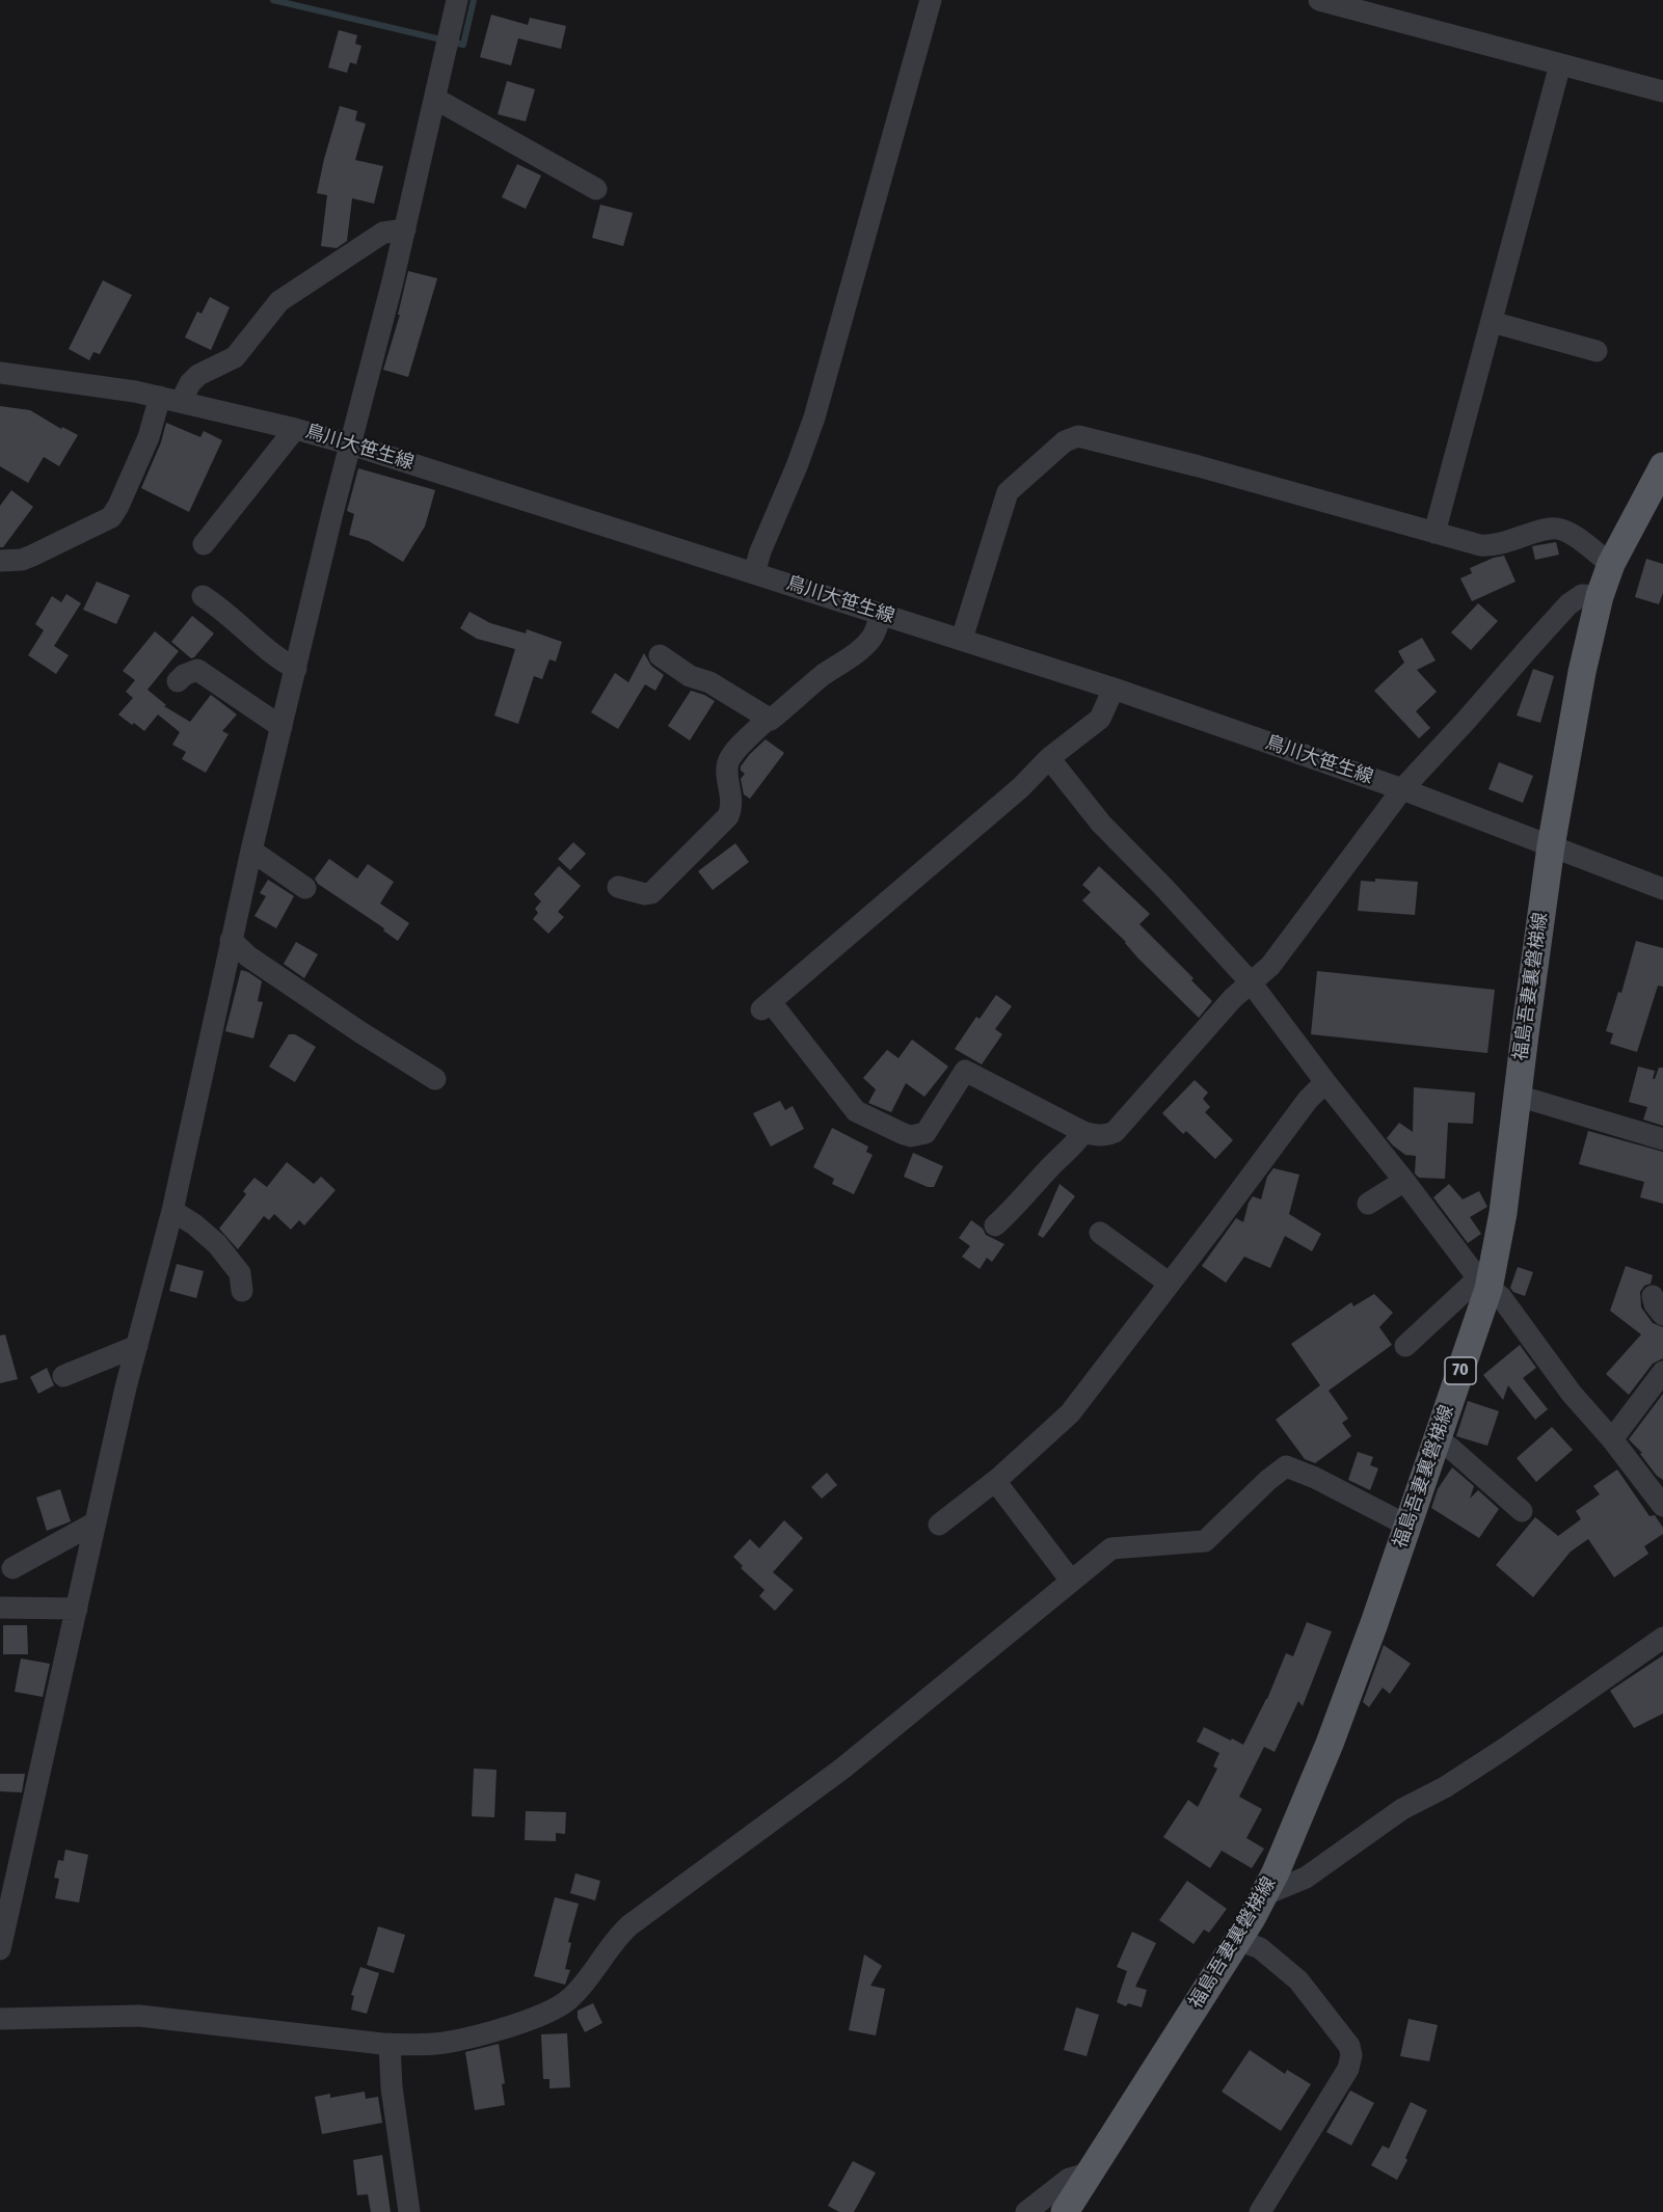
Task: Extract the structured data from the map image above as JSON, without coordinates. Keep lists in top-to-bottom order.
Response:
{
  "streets": {
    "main road": ["福島吾妻裏磐梯線", "70"],
    "street": ["鳥川大笹生線"]
  },
  "crossings": [
    ["鳥川大笹生線", "福島吾妻裏磐梯線"]
  ]
}
